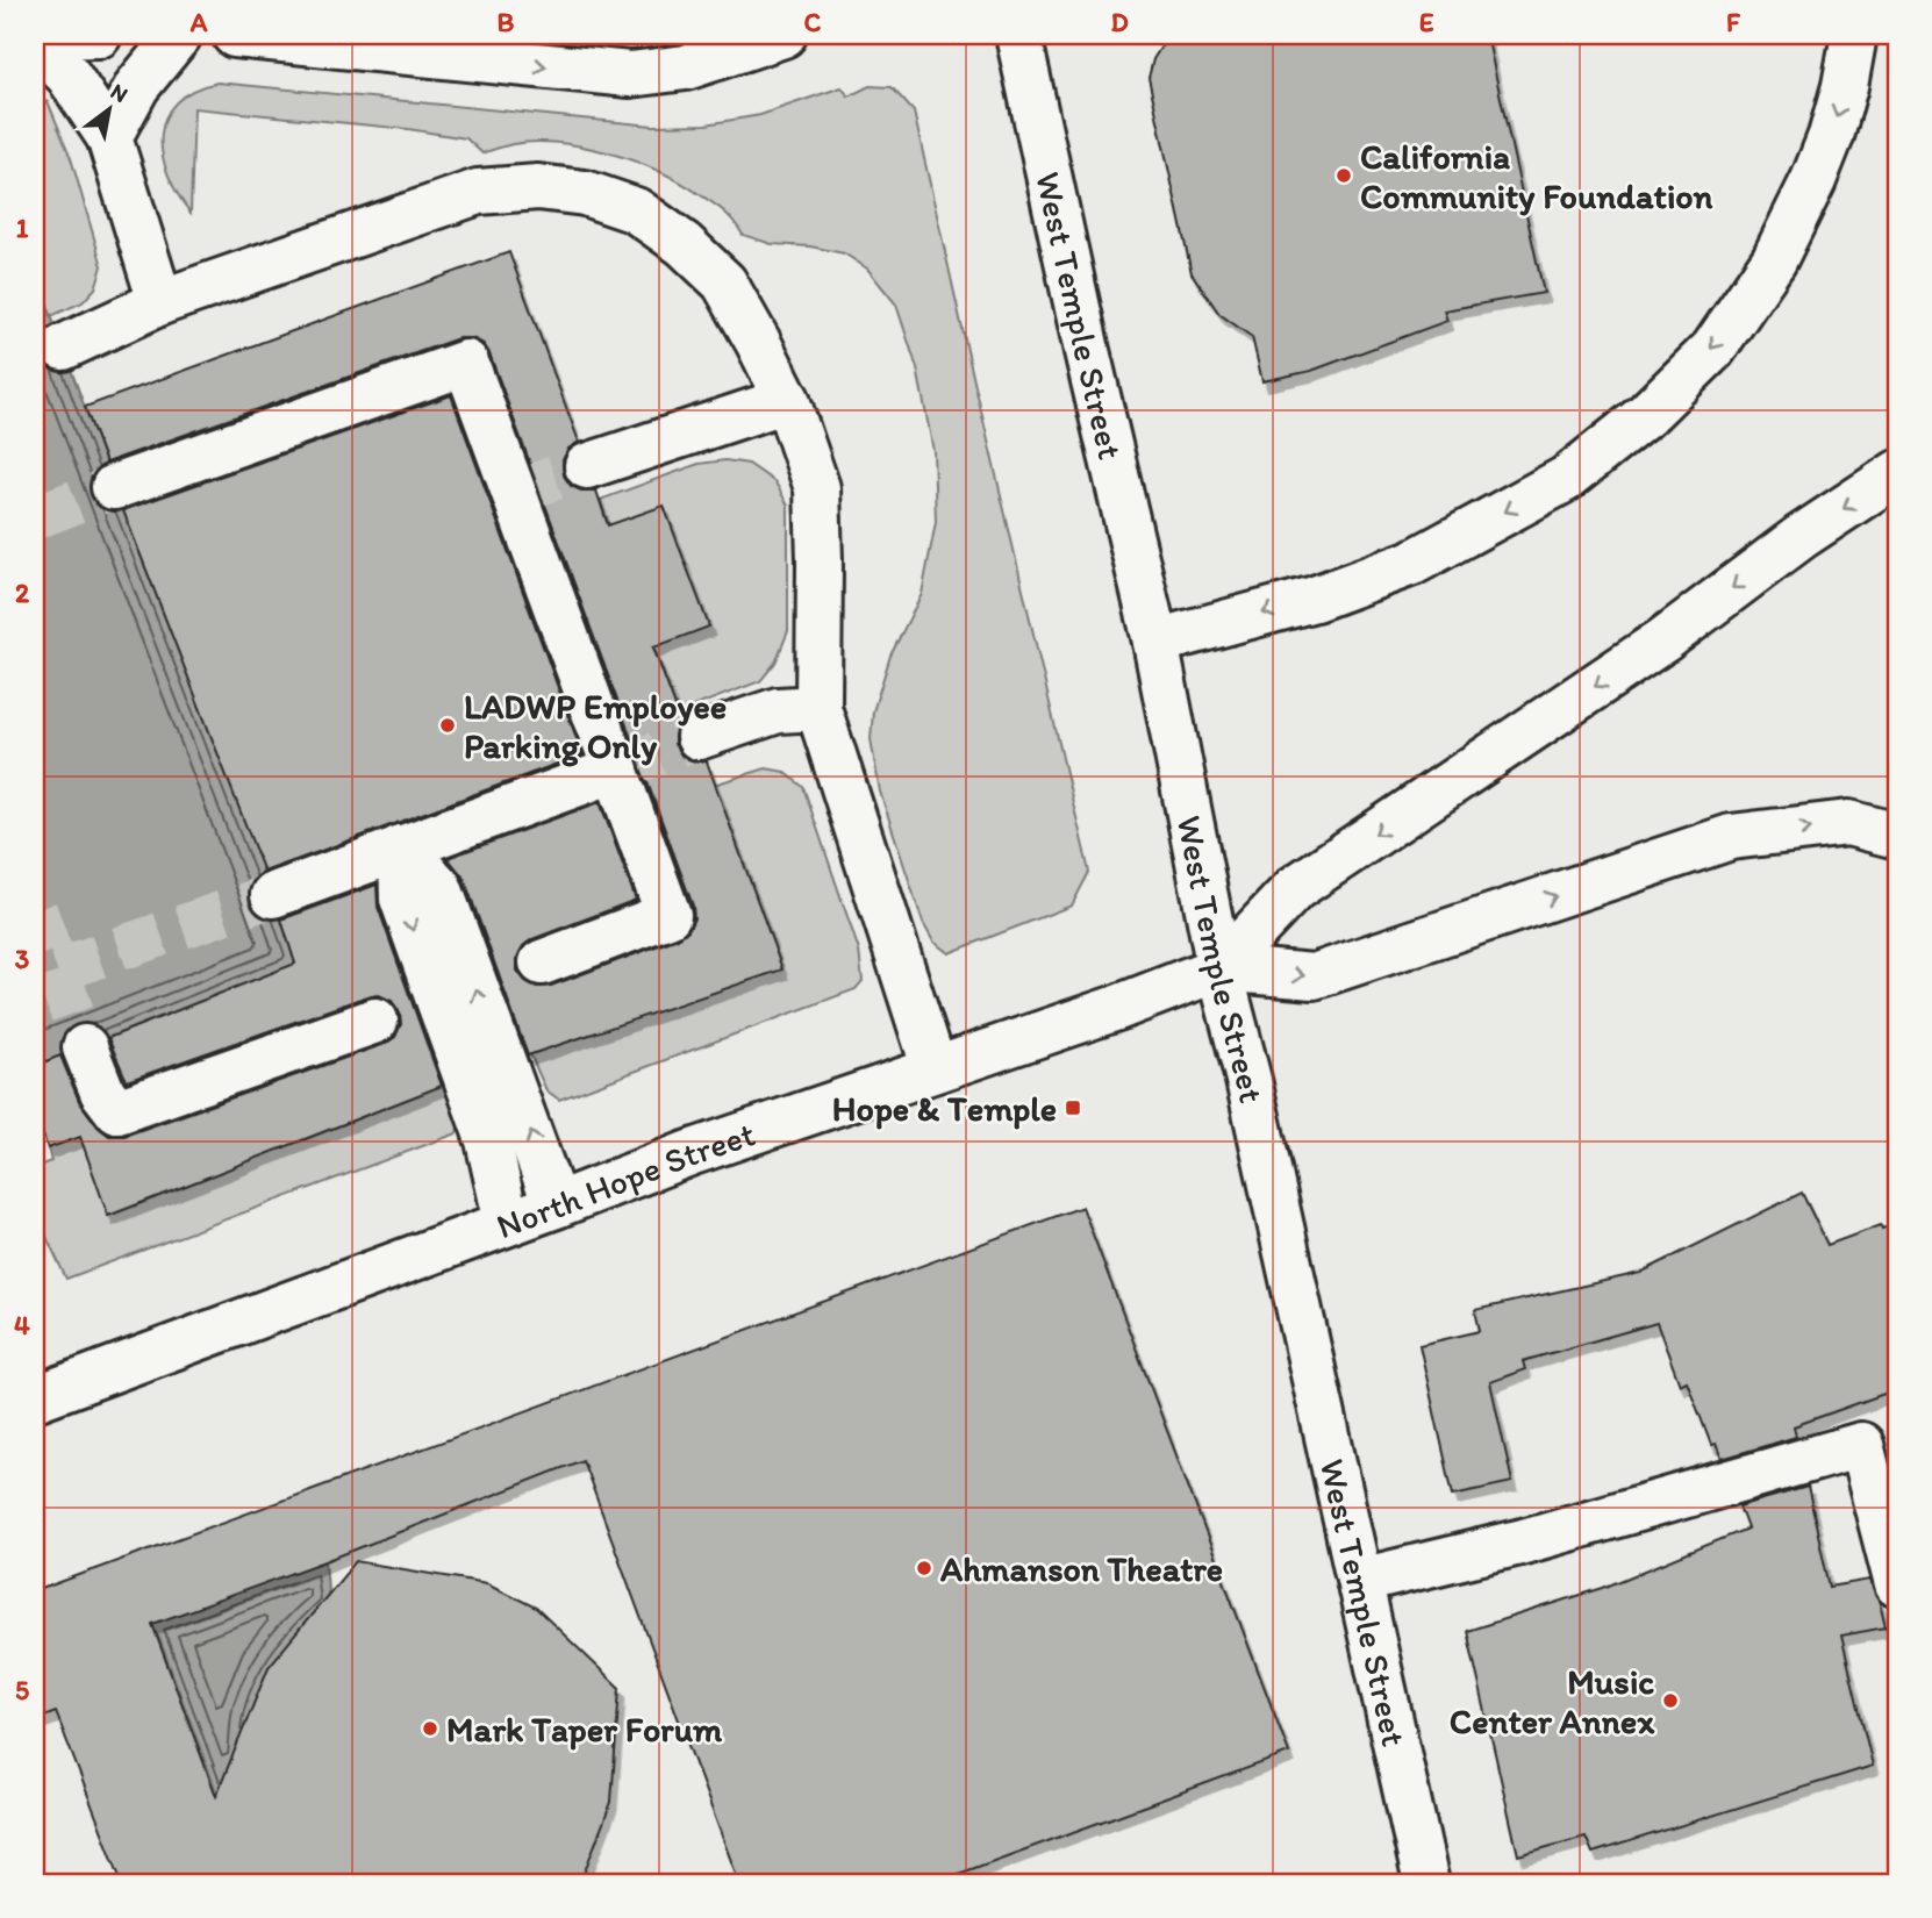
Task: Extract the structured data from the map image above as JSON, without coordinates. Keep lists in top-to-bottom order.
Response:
{
  "streets": {
    "main road": ["West Temple Street", "North Hope Street"]
  },
  "crossings": [
    ["West Temple Street", "North Hope Street"]
  ],
  "places": {
    "other": [
      "California Community Foundation",
      "LADWP Employee Parking Only",
      "Ahmanson Theatre",
      "Music Center Annex",
      "Mark Taper Forum"
    ],
    "transit": ["Hope & Temple"]
  },
  "north": "top right",
  "grid": {
    "columns": [
      "A",
      "B",
      "C",
      "D",
      "E",
      "F"
    ],
    "rows": [
      "1",
      "2",
      "3",
      "4",
      "5"
    ]
  }
}
